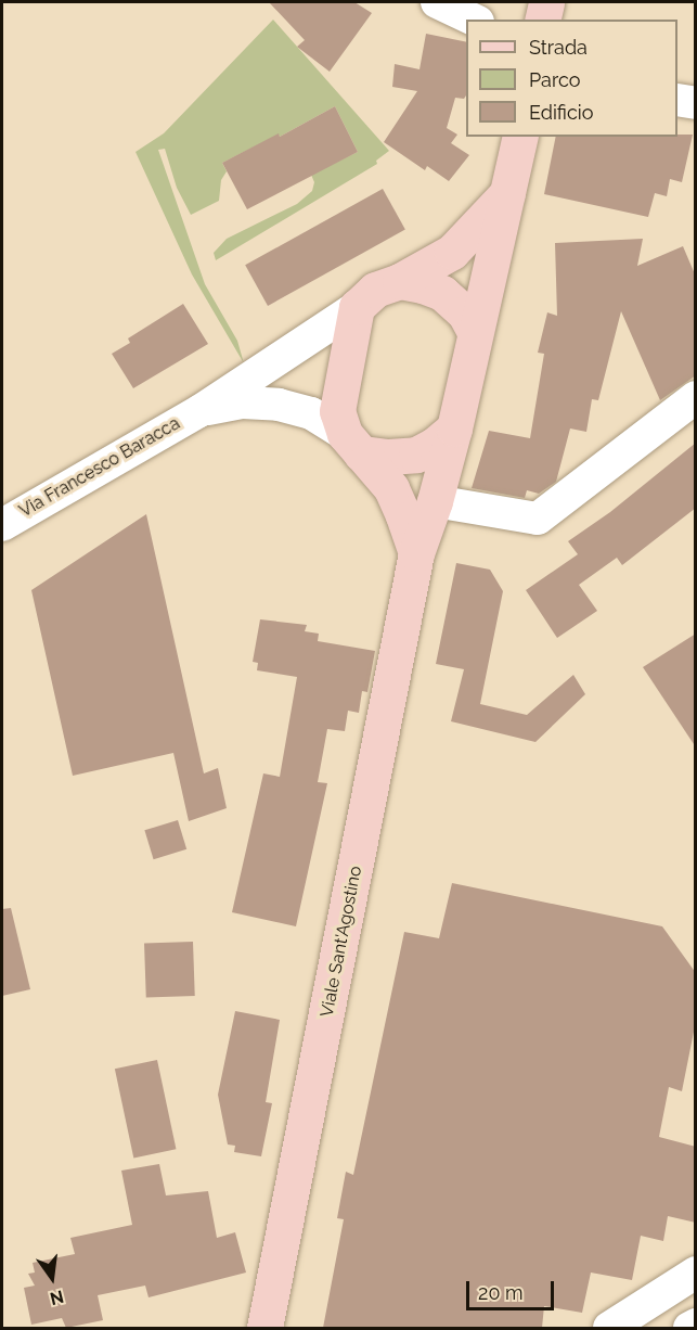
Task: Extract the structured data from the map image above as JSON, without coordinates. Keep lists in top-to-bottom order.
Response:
{
  "streets": {
    "main road": ["Viale Sant'Agostino"],
    "street": ["Via Francesco Baracca"]
  },
  "crossings": [
    ["Via Francesco Baracca", "Viale Sant'Agostino"]
  ],
  "legend": ["Strada", "Parco", "Edificio"],
  "scale_bar": "20 m",
  "north": "bottom"
}
